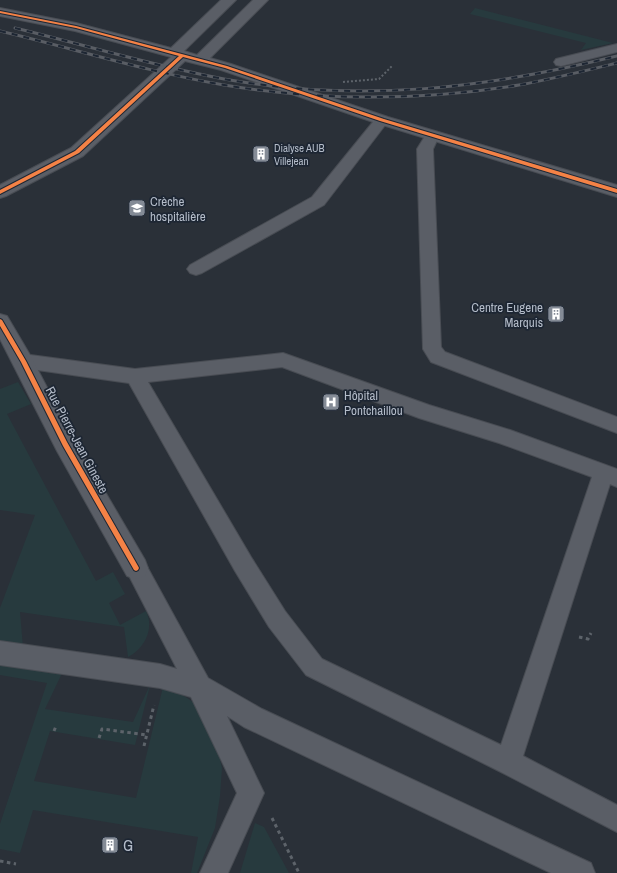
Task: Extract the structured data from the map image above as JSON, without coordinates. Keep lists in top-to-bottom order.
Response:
{
  "streets": {
    "street": ["Rue Pierre-Jean Gineste"]
  },
  "places": {
    "building": ["Dialyse AUB Villejean", "Centre Eugene Marquis", "G"],
    "school or university": ["Crèche hospitalière"],
    "hospital": ["Hôpital Pontchaillou"]
  }
}
